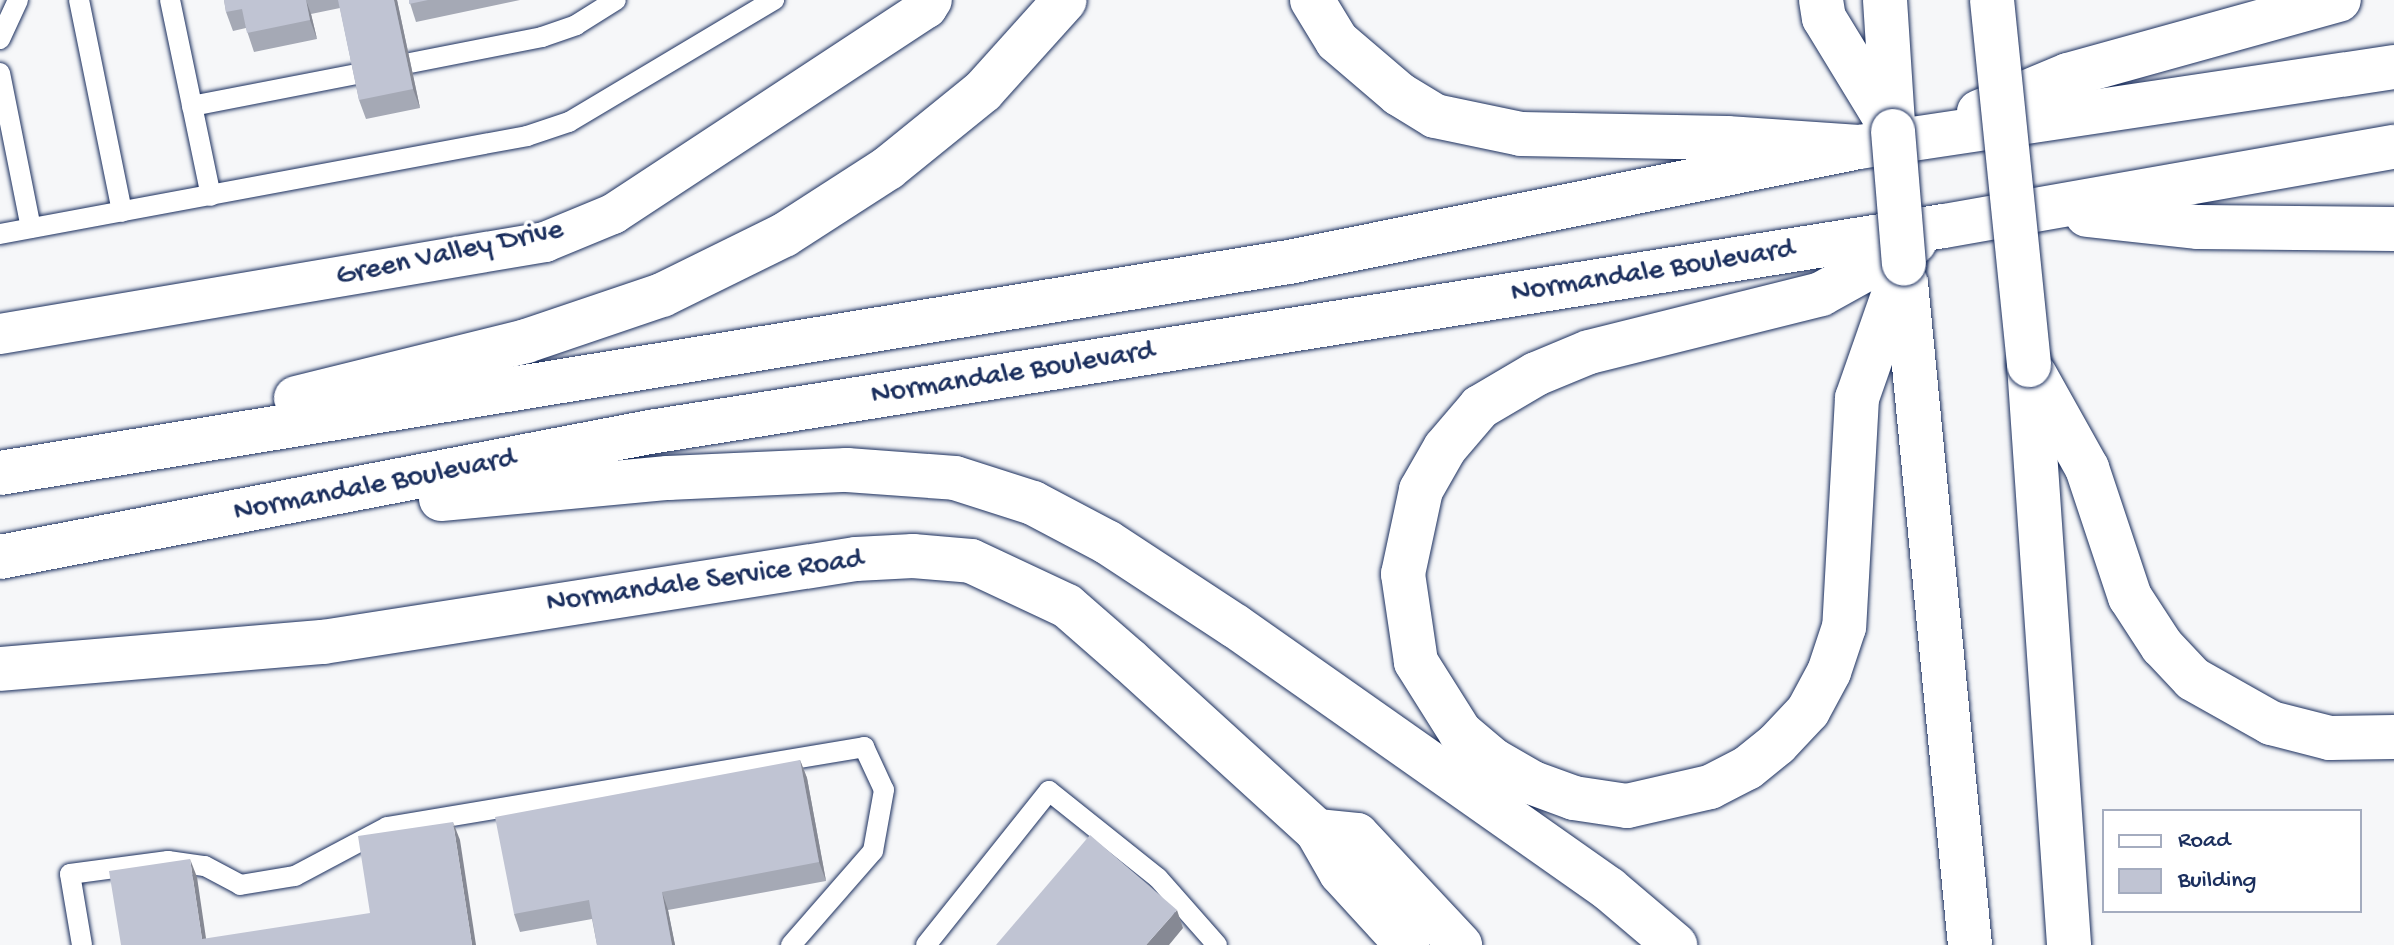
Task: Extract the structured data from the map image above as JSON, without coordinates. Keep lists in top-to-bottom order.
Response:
{
  "streets": {
    "main road": ["Normandale Boulevard", "Normandale Service Road"],
    "street": ["Green Valley Drive"]
  },
  "legend": ["Road", "Building"]
}
